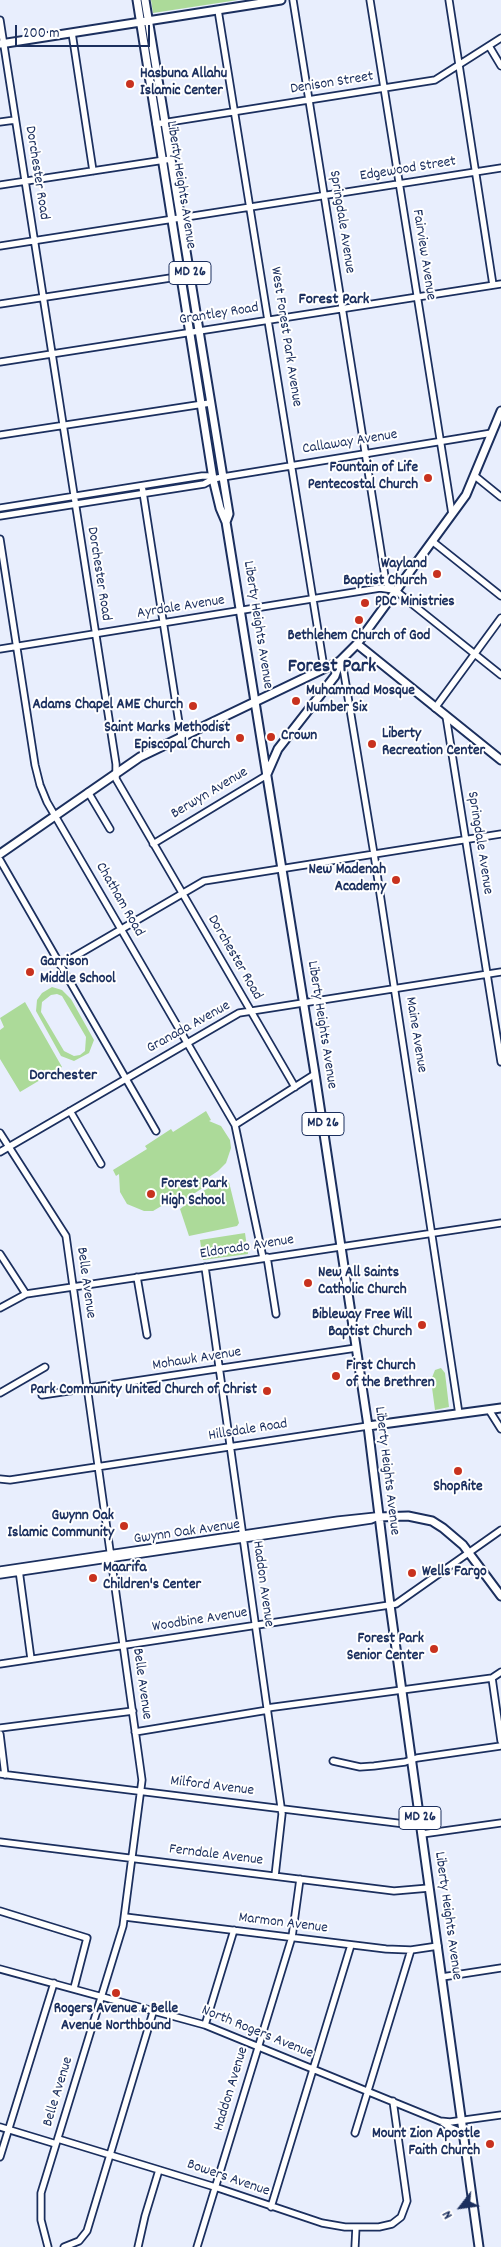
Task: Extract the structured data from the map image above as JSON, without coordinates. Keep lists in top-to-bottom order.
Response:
{
  "streets": {
    "main road": [
      "Liberty Heights Avenue",
      "MD 26",
      "Berwyn Avenue",
      "Hillsdale Road",
      "Gwynn Oak Avenue"
    ],
    "street": [
      "Denison Street",
      "Edgewood Street",
      "Dorchester Road",
      "Springdale Avenue",
      "Fairview Avenue",
      "Grantley Road",
      "West Forest Park Avenue",
      "Callaway Avenue",
      "Ayrdale Avenue",
      "Chatham Road",
      "Granada Avenue",
      "Maine Avenue",
      "Eldorado Avenue",
      "Belle Avenue",
      "Mohawk Avenue",
      "Haddon Avenue",
      "Woodbine Avenue",
      "Milford Avenue",
      "Ferndale Avenue",
      "Marmon Avenue",
      "North Rogers Avenue",
      "Bowers Avenue"
    ]
  },
  "crossings": [
    ["Denison Street", "Liberty Heights Avenue"],
    ["Denison Street", "Springdale Avenue"],
    ["Denison Street", "Fairview Avenue"],
    ["Denison Street", "West Forest Park Avenue"],
    ["Edgewood Street", "Dorchester Road"],
    ["Edgewood Street", "Liberty Heights Avenue"],
    ["Edgewood Street", "Springdale Avenue"],
    ["Edgewood Street", "Fairview Avenue"],
    ["Edgewood Street", "West Forest Park Avenue"],
    ["Dorchester Road", "Grantley Road"],
    ["Dorchester Road", "Callaway Avenue"],
    ["Dorchester Road", "Ayrdale Avenue"],
    ["Dorchester Road", "Berwyn Avenue"],
    ["Dorchester Road", "Granada Avenue"],
    ["Liberty Heights Avenue", "Grantley Road"],
    ["Liberty Heights Avenue", "Callaway Avenue"],
    ["Liberty Heights Avenue", "Ayrdale Avenue"],
    ["Liberty Heights Avenue", "Berwyn Avenue"],
    ["Liberty Heights Avenue", "Granada Avenue"],
    ["Liberty Heights Avenue", "Eldorado Avenue"],
    ["Liberty Heights Avenue", "Mohawk Avenue"],
    ["Liberty Heights Avenue", "Hillsdale Road"],
    ["Liberty Heights Avenue", "Gwynn Oak Avenue"],
    ["Liberty Heights Avenue", "Woodbine Avenue"],
    ["Liberty Heights Avenue", "Milford Avenue"],
    ["Liberty Heights Avenue", "Ferndale Avenue"],
    ["Liberty Heights Avenue", "Marmon Avenue"],
    ["Liberty Heights Avenue", "North Rogers Avenue"],
    ["Springdale Avenue", "Grantley Road"],
    ["Springdale Avenue", "Callaway Avenue"],
    ["Springdale Avenue", "Ayrdale Avenue"],
    ["Springdale Avenue", "Granada Avenue"],
    ["Fairview Avenue", "Grantley Road"],
    ["Fairview Avenue", "Callaway Avenue"],
    ["Grantley Road", "West Forest Park Avenue"],
    ["West Forest Park Avenue", "Callaway Avenue"],
    ["West Forest Park Avenue", "Ayrdale Avenue"],
    ["Ayrdale Avenue", "Chatham Road"],
    ["Berwyn Avenue", "Maine Avenue"],
    ["Chatham Road", "Granada Avenue"],
    ["Chatham Road", "Eldorado Avenue"],
    ["Granada Avenue", "Maine Avenue"],
    ["Granada Avenue", "Belle Avenue"],
    ["Maine Avenue", "Eldorado Avenue"],
    ["Maine Avenue", "Hillsdale Road"],
    ["Eldorado Avenue", "Belle Avenue"],
    ["Eldorado Avenue", "Haddon Avenue"],
    ["Belle Avenue", "Mohawk Avenue"],
    ["Belle Avenue", "Hillsdale Road"],
    ["Belle Avenue", "Gwynn Oak Avenue"],
    ["Belle Avenue", "Woodbine Avenue"],
    ["Belle Avenue", "Milford Avenue"],
    ["Belle Avenue", "Ferndale Avenue"],
    ["Belle Avenue", "Marmon Avenue"],
    ["Belle Avenue", "North Rogers Avenue"],
    ["Belle Avenue", "Bowers Avenue"],
    ["Mohawk Avenue", "Haddon Avenue"],
    ["Hillsdale Road", "Haddon Avenue"],
    ["Gwynn Oak Avenue", "Haddon Avenue"],
    ["Gwynn Oak Avenue", "Woodbine Avenue"],
    ["Haddon Avenue", "Woodbine Avenue"],
    ["Haddon Avenue", "Milford Avenue"],
    ["Haddon Avenue", "Ferndale Avenue"],
    ["Haddon Avenue", "Marmon Avenue"],
    ["Haddon Avenue", "North Rogers Avenue"],
    ["Haddon Avenue", "Bowers Avenue"],
    ["North Rogers Avenue", "Bowers Avenue"]
  ],
  "districts": ["Forest Park", "Forest Park", "Dorchester"],
  "places": [
    "Hasbuna Allahu Islamic Center",
    "Fountain of Life Pentecostal Church",
    "Wayland Baptist Church",
    "PDC Ministries",
    "Bethlehem Church of God",
    "Muhammad Mosque Number Six",
    "Adams Chapel AME Church",
    "Crown",
    "Saint Marks Methodist Episcopal Church",
    "Liberty Recreation Center",
    "New Madenah Academy",
    "Garrison Middle School",
    "Forest Park High School",
    "New All Saints Catholic Church",
    "Bibleway Free Will Baptist Church",
    "First Church of the Brethren",
    "Park Community United Church of Christ",
    "ShopRite",
    "Gwynn Oak Islamic Community",
    "Wells Fargo",
    "Maarifa Children's Center",
    "Forest Park Senior Center",
    "Rogers Avenue & Belle Avenue Northbound",
    "Mount Zion Apostle Faith Church"
  ],
  "scale_bar": "200 m",
  "north": "bottom left"
}
